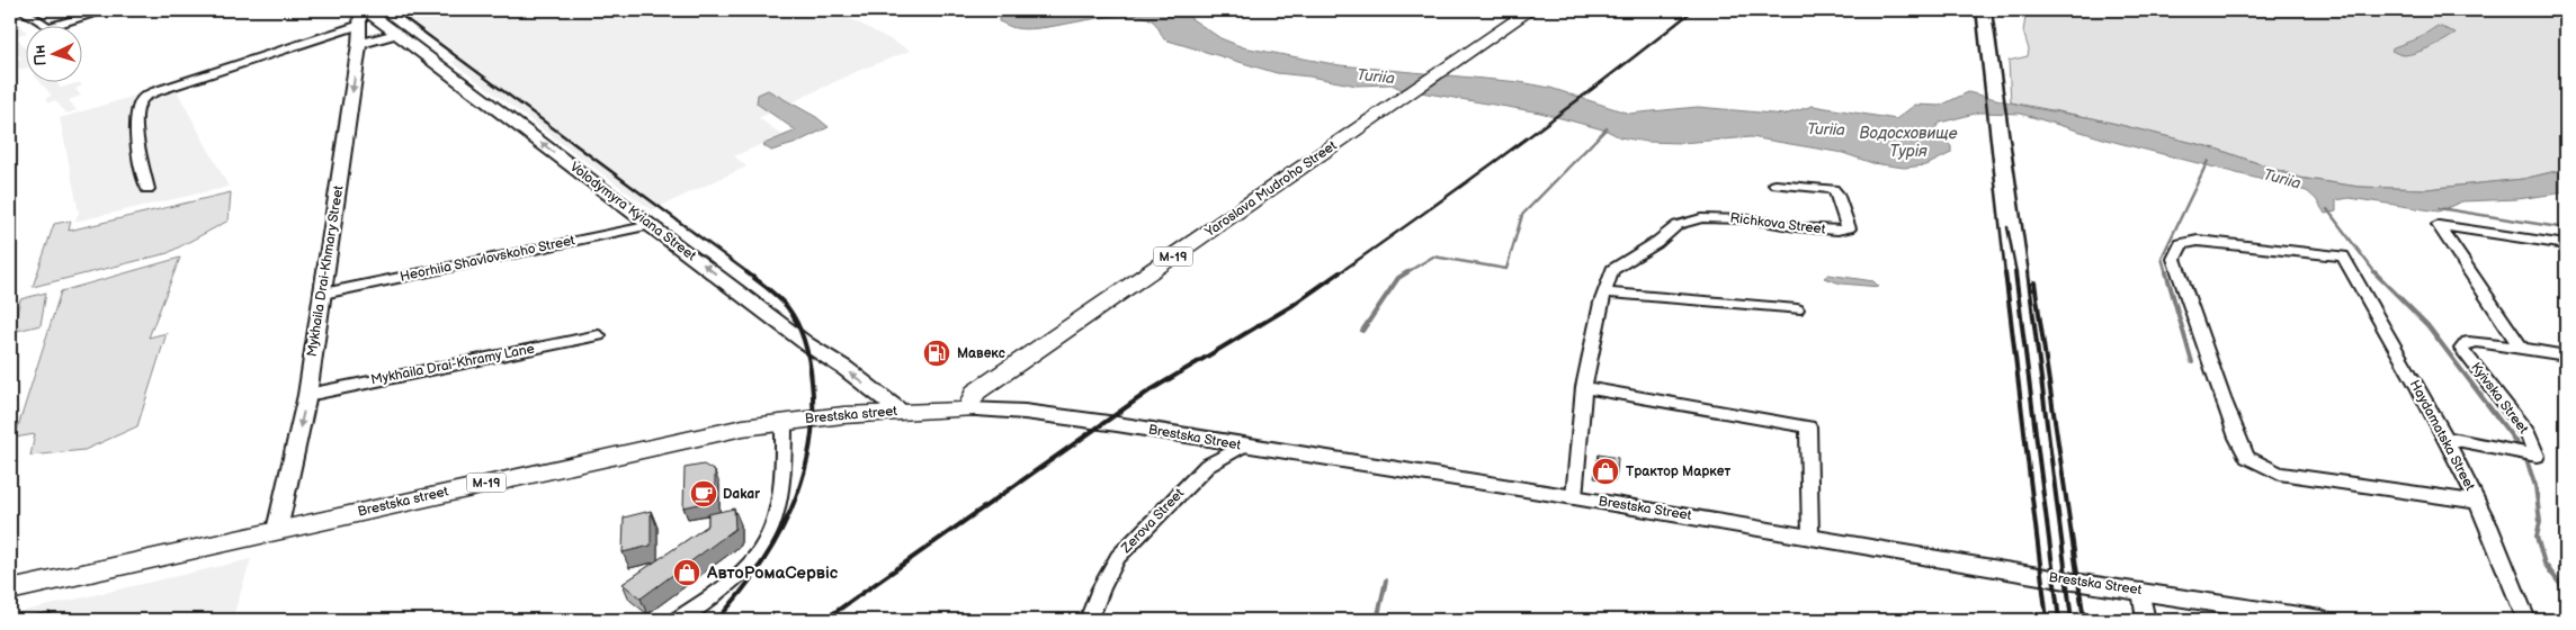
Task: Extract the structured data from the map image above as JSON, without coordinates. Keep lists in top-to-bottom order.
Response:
{
  "streets": {
    "highway": ["Yaroslava Mudroho Street", "М-19", "Brestska street"],
    "main road": ["Volodymyra Kyiana Street", "Mykhaila Drai-Khmary Street", "Brestska Street"],
    "street": [
      "Richkova Street",
      "Heorhiia Shavlovskoho Street",
      "Mykhaila Drai-Khramy Lane",
      "Kyivska Street",
      "Haydamatska Street",
      "Zerova Street"
    ]
  },
  "crossings": [
    ["Yaroslava Mudroho Street", "Brestska street"],
    ["Yaroslava Mudroho Street", "Brestska Street"],
    ["Volodymyra Kyiana Street", "Heorhiia Shavlovskoho Street"],
    ["Volodymyra Kyiana Street", "Mykhaila Drai-Khmary Street"],
    ["Volodymyra Kyiana Street", "Brestska street"],
    ["Richkova Street", "Brestska Street"],
    ["Heorhiia Shavlovskoho Street", "Mykhaila Drai-Khmary Street"],
    ["Mykhaila Drai-Khmary Street", "Mykhaila Drai-Khramy Lane"],
    ["Mykhaila Drai-Khmary Street", "Brestska street"],
    ["Kyivska Street", "Haydamatska Street"],
    ["Brestska street", "Brestska Street"],
    ["Brestska Street", "Zerova Street"]
  ],
  "one_way": ["Volodymyra Kyiana Street", "Mykhaila Drai-Khmary Street"],
  "water": ["Turiia", "Водосховище Турія"],
  "places": {
    "fuel station": ["Мавекс"],
    "shop": ["Трактор Маркет", "АвтоРомаСервіс"],
    "cafe": ["Dakar"]
  },
  "north": "left"
}
